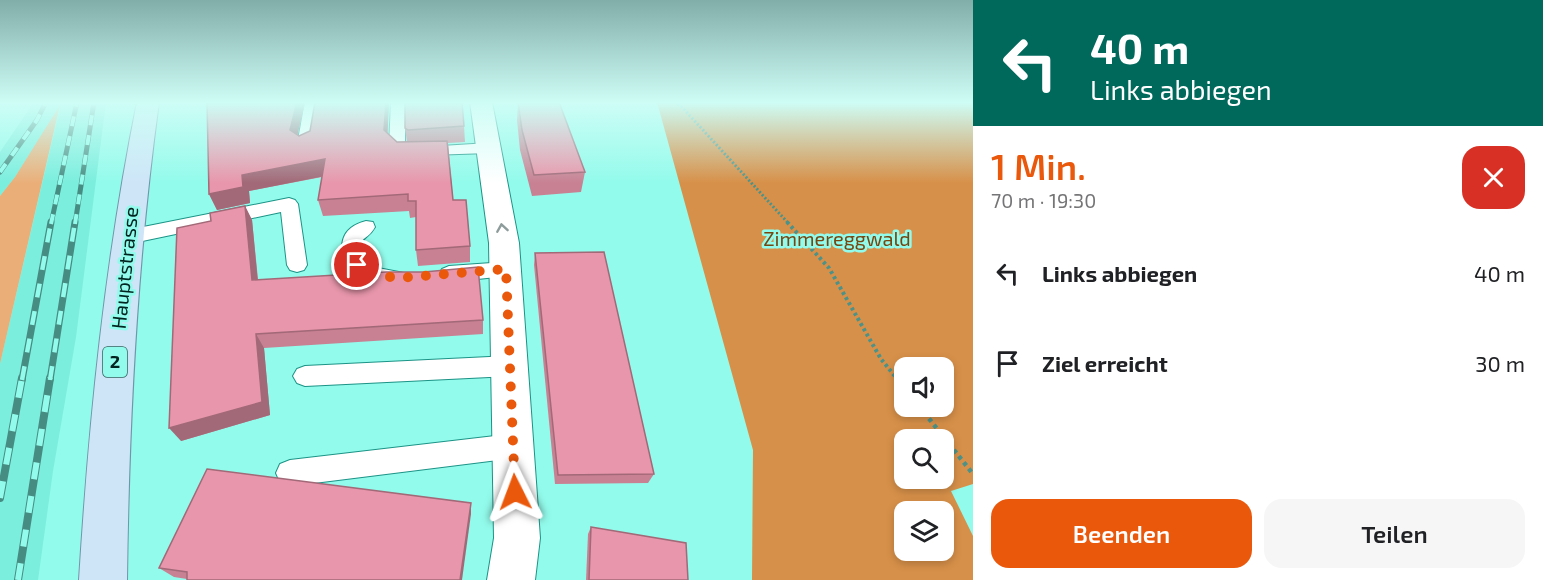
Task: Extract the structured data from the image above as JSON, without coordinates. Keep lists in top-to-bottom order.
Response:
{
  "streets": {
    "main road": ["Hauptstrasse", "2"]
  },
  "parks": ["Zimmereggwald"],
  "page": {
    "turn": ["40 m", "Links abbiegen"],
    "heading": ["1 Min.", "70 m · 19:30"],
    "list": [
      {
        "name": "Links abbiegen",
        "value": "40 m"
      },
      {
        "name": "Ziel erreicht",
        "value": "30 m"
      }
    ],
    "buttons": ["Beenden", "Teilen"]
  }
}
